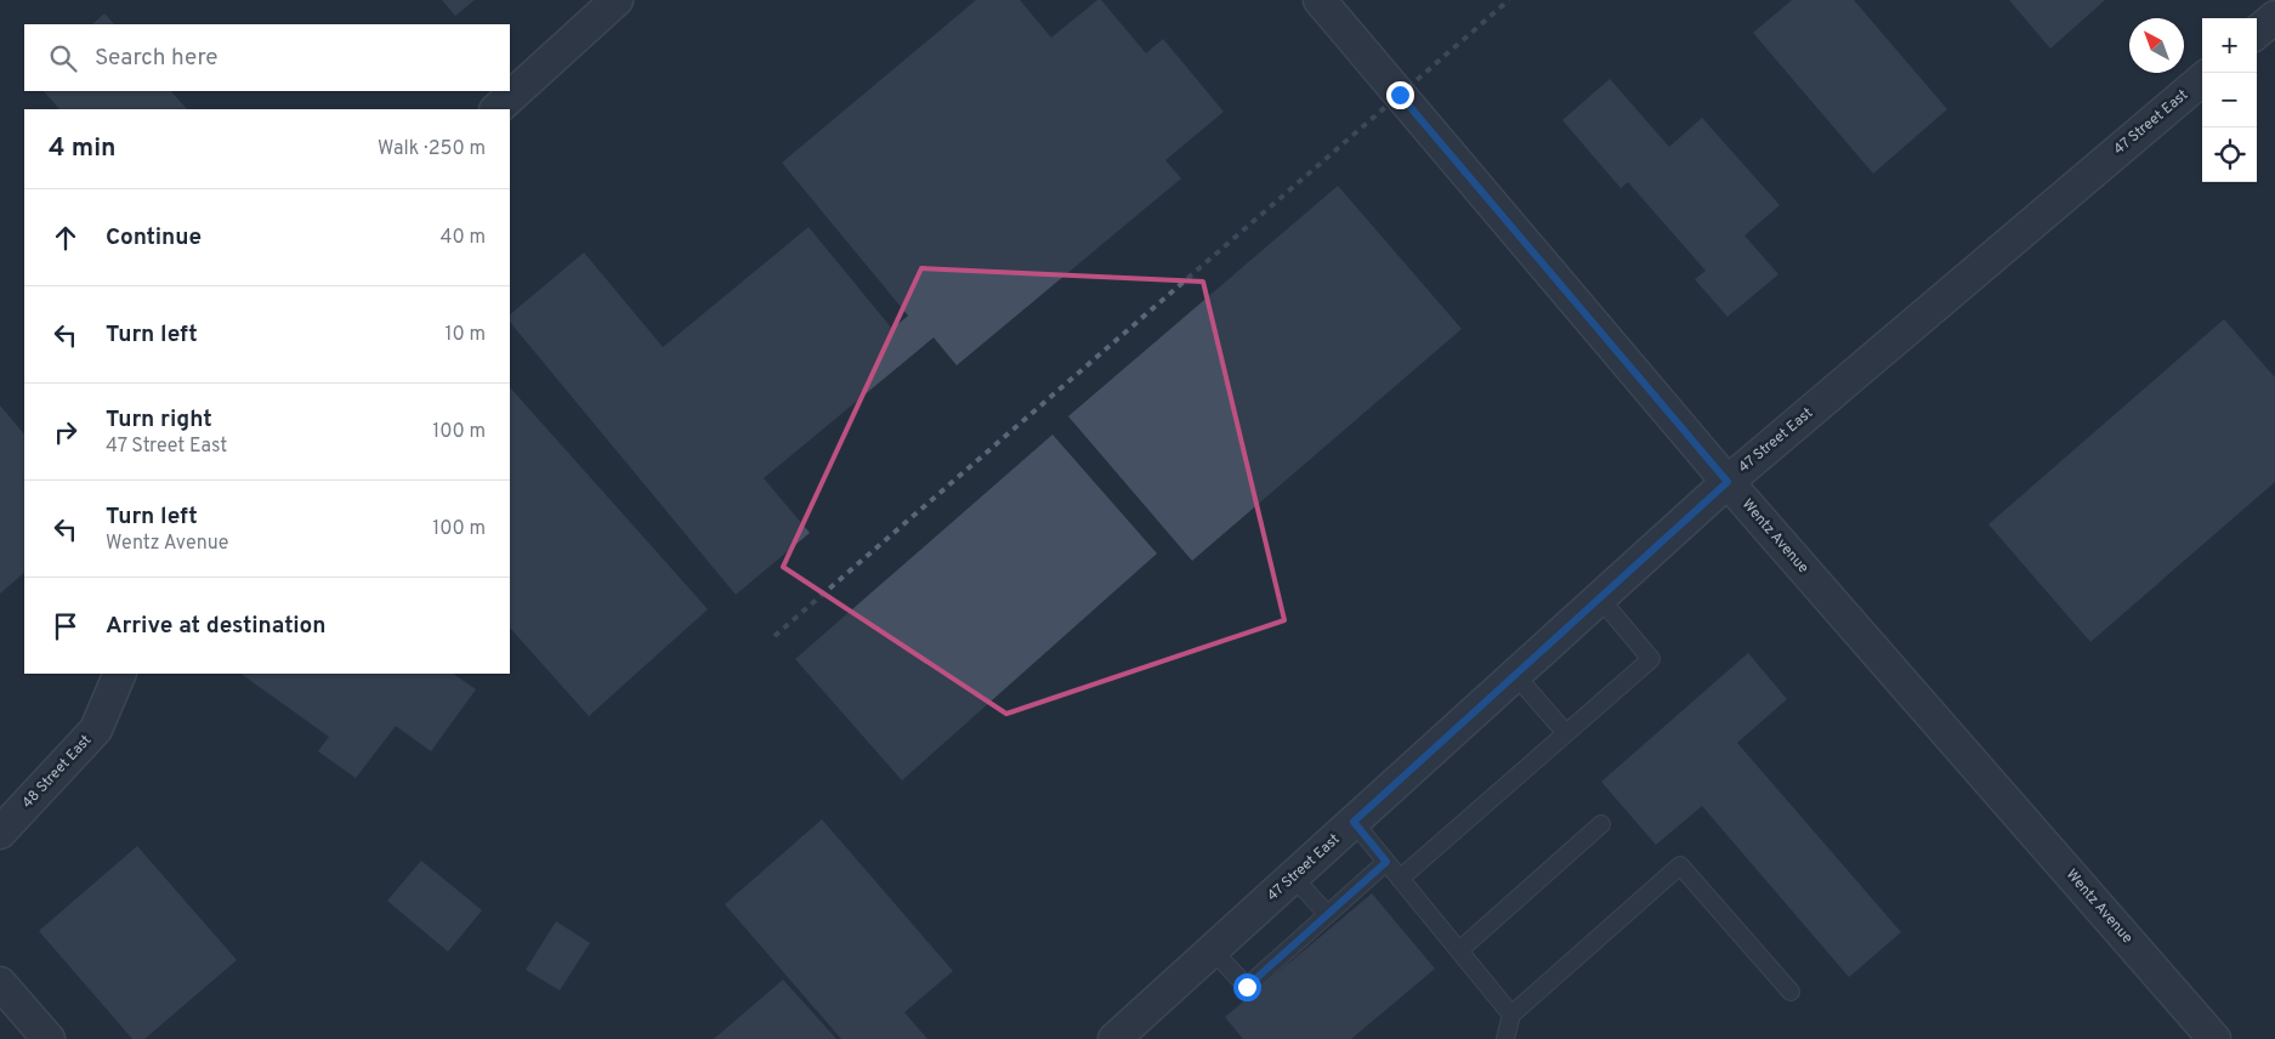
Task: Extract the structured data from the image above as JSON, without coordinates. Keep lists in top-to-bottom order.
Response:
{
  "streets": {
    "street": ["47 Street East", "Wentz Avenue", "48 Street East"]
  },
  "crossings": [
    ["47 Street East", "Wentz Avenue"]
  ],
  "north": "top left",
  "page": {
    "map_buttons": ["+", "−"],
    "search": "Search here",
    "heading": ["4 min", "Walk · 250 m"],
    "list": [
      ["Continue", "40 m"],
      ["Turn left", "10 m"],
      ["Turn right", "47 Street East", "100 m"],
      ["Turn left", "Wentz Avenue", "100 m"],
      "Arrive at destination"
    ]
  }
}
